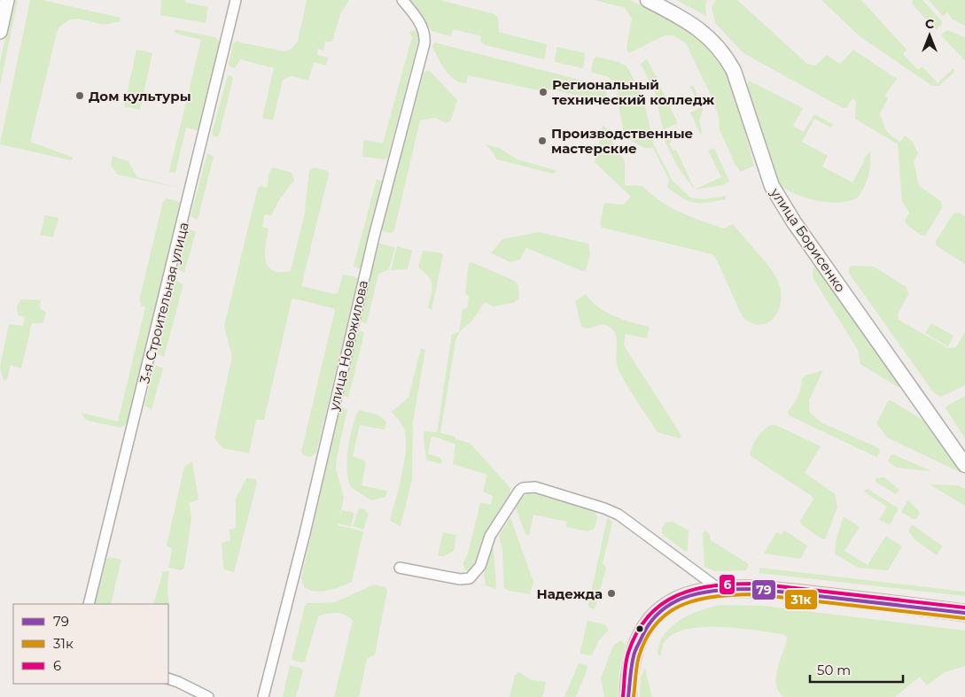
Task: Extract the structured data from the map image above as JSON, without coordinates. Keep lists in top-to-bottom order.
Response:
{
  "streets": {
    "main road": ["улица Борисенко"],
    "street": ["3-я Строительная улица", "улица Новожилова"]
  },
  "places": [
    "Региональный технический колледж",
    "Дом культуры",
    "Производственные мастерские",
    "Надежда"
  ],
  "lines": ["transit line 6", "transit line 79", "transit line 31к"],
  "legend": ["79", "31к", "6"],
  "scale_bar": "50 m",
  "north": "top"
}
